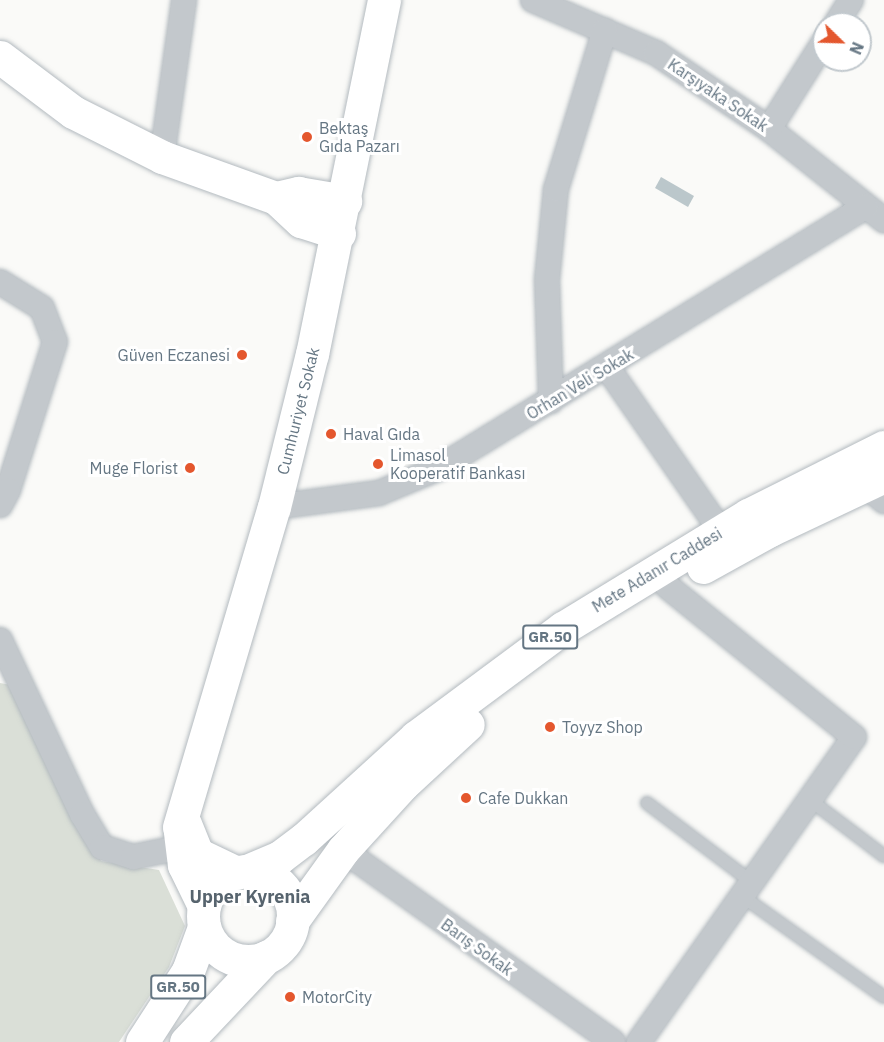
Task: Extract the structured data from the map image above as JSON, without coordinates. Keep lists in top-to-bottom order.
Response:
{
  "streets": {
    "main road": ["Cumhuriyet Sokak", "Mete Adanır Caddesi", "GR.50"],
    "street": ["Karşıyaka Sokak", "Orhan Veli Sokak", "Barış Sokak"]
  },
  "crossings": [
    ["Karşıyaka Sokak", "Orhan Veli Sokak"],
    ["Orhan Veli Sokak", "Cumhuriyet Sokak"],
    ["Mete Adanır Caddesi", "GR.50"],
    ["Mete Adanır Caddesi", "Barış Sokak"]
  ],
  "districts": ["Upper Kyrenia"],
  "places": [
    "Bektaş Gıda Pazarı",
    "Güven Eczanesi",
    "Haval Gıda",
    "Limasol Kooperatif Bankası",
    "Muge Florist",
    "Toyyz Shop",
    "Cafe Dukkan",
    "MotorCity"
  ],
  "north": "bottom right"
}
